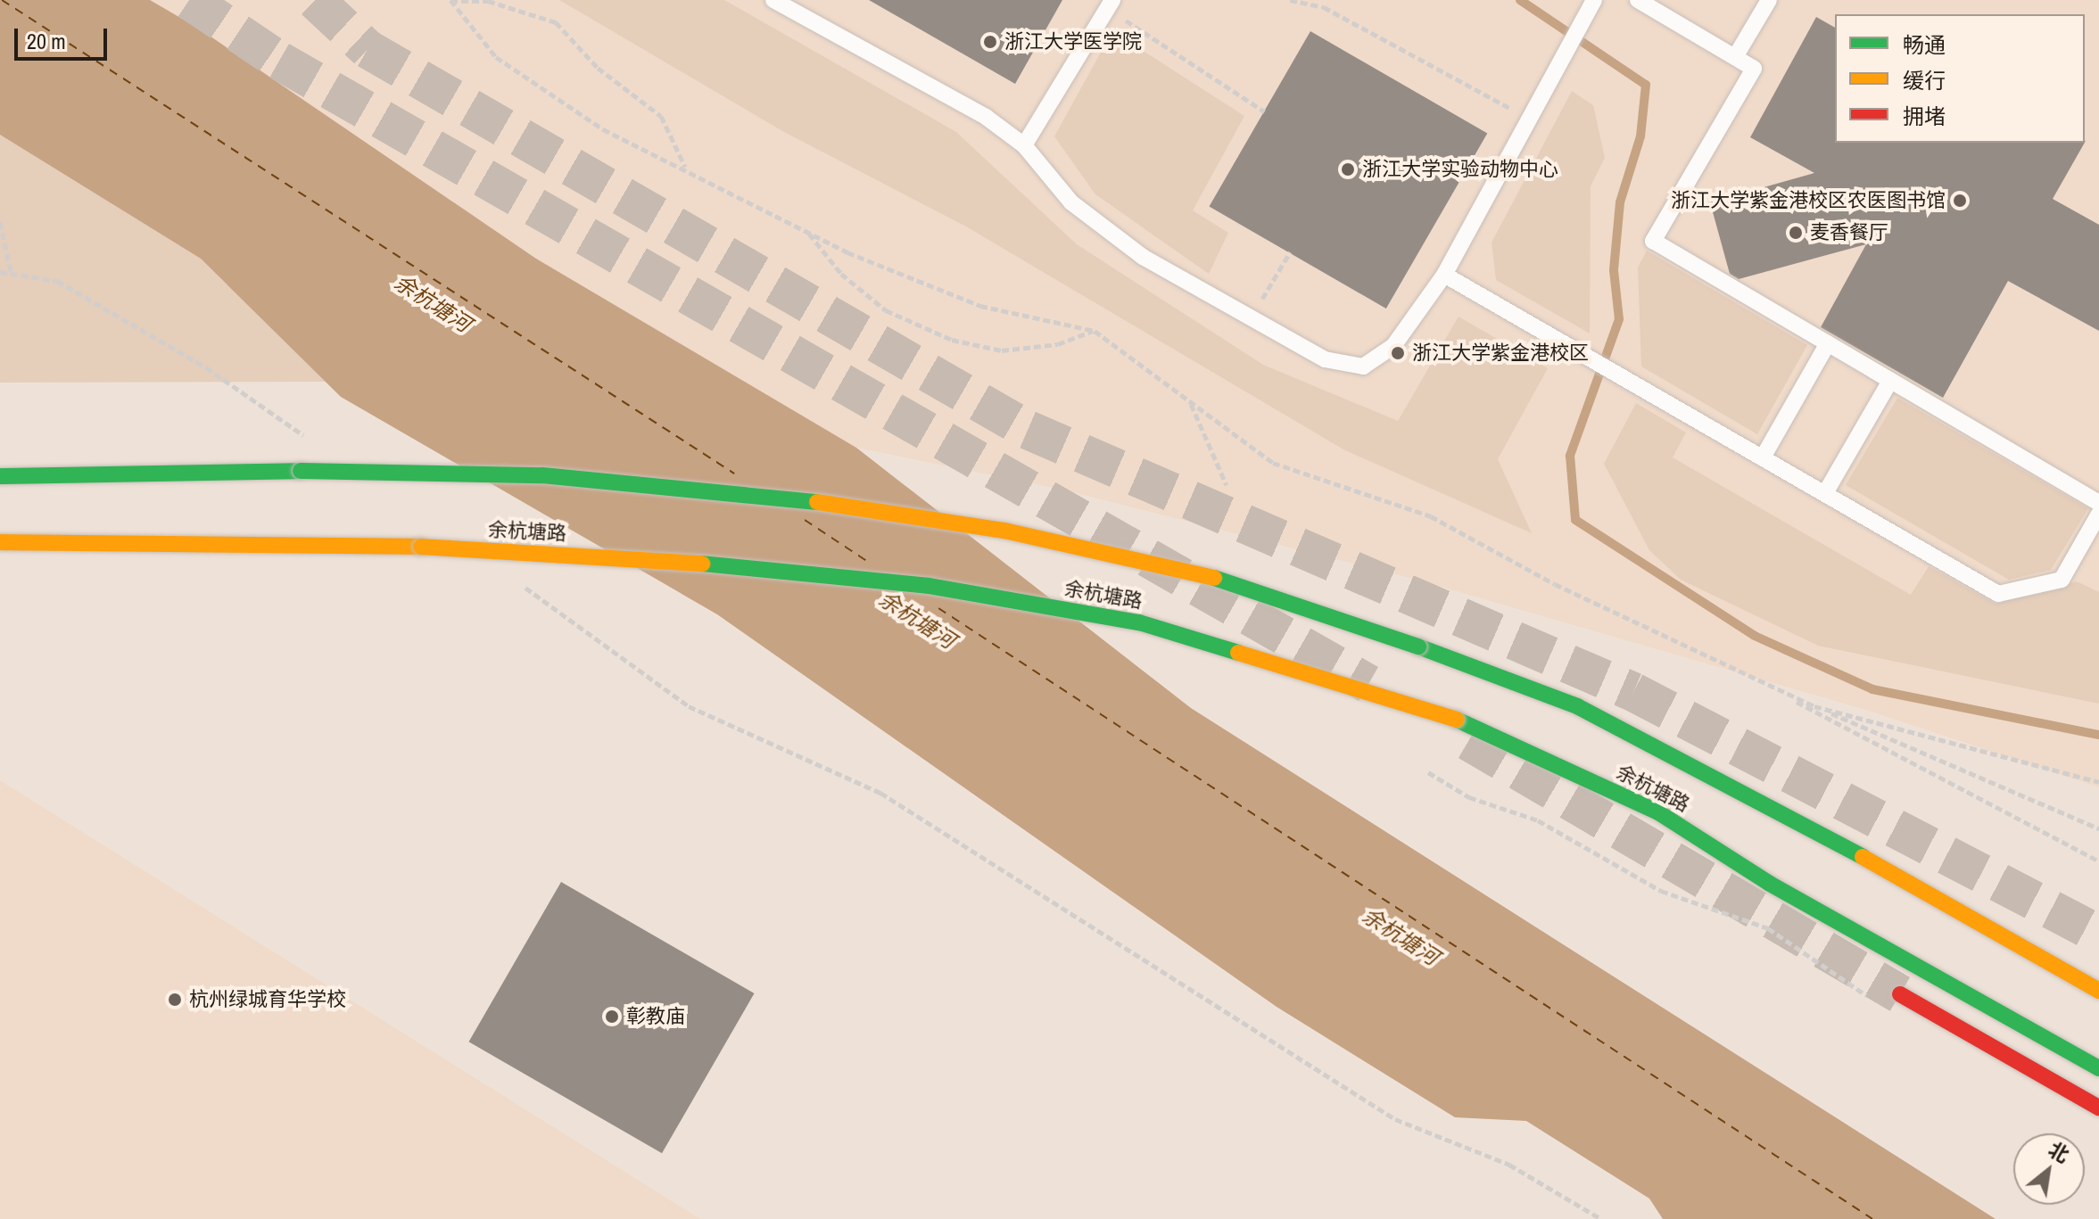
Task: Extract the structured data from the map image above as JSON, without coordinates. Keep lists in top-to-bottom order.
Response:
{
  "streets": {
    "main road": ["余杭塘路"]
  },
  "water": ["余杭塘河"],
  "places": [
    "浙江大学医学院",
    "浙江大学实验动物中心",
    "浙江大学紫金港校区农医图书馆",
    "麦香餐厅",
    "浙江大学紫金港校区",
    "杭州绿城育华学校",
    "彰教庙"
  ],
  "legend": ["畅通", "缓行", "拥堵"],
  "scale_bar": "20 m",
  "north": "top right"
}
